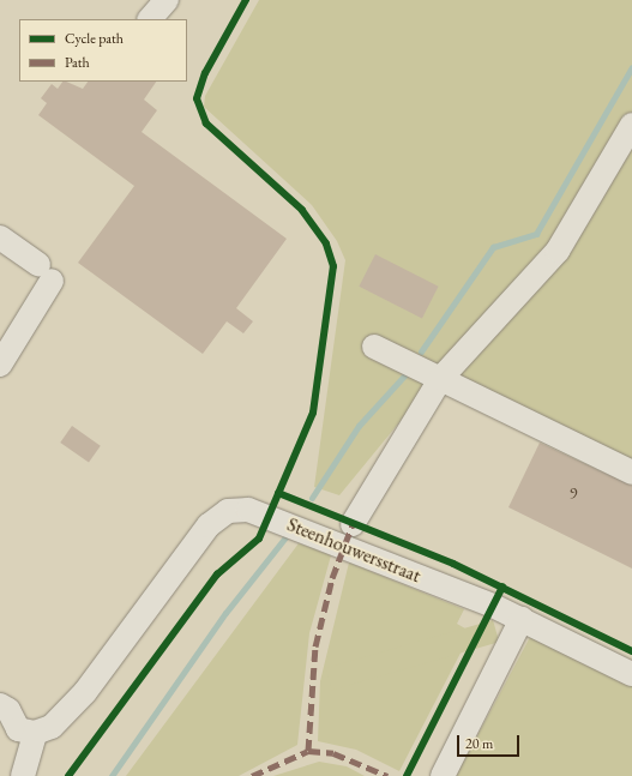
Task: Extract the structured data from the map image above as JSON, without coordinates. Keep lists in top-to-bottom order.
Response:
{
  "streets": {
    "street": ["Steenhouwersstraat"]
  },
  "house_numbers": ["9"],
  "legend": ["Cycle path", "Path"],
  "scale_bar": "20 m"
}
